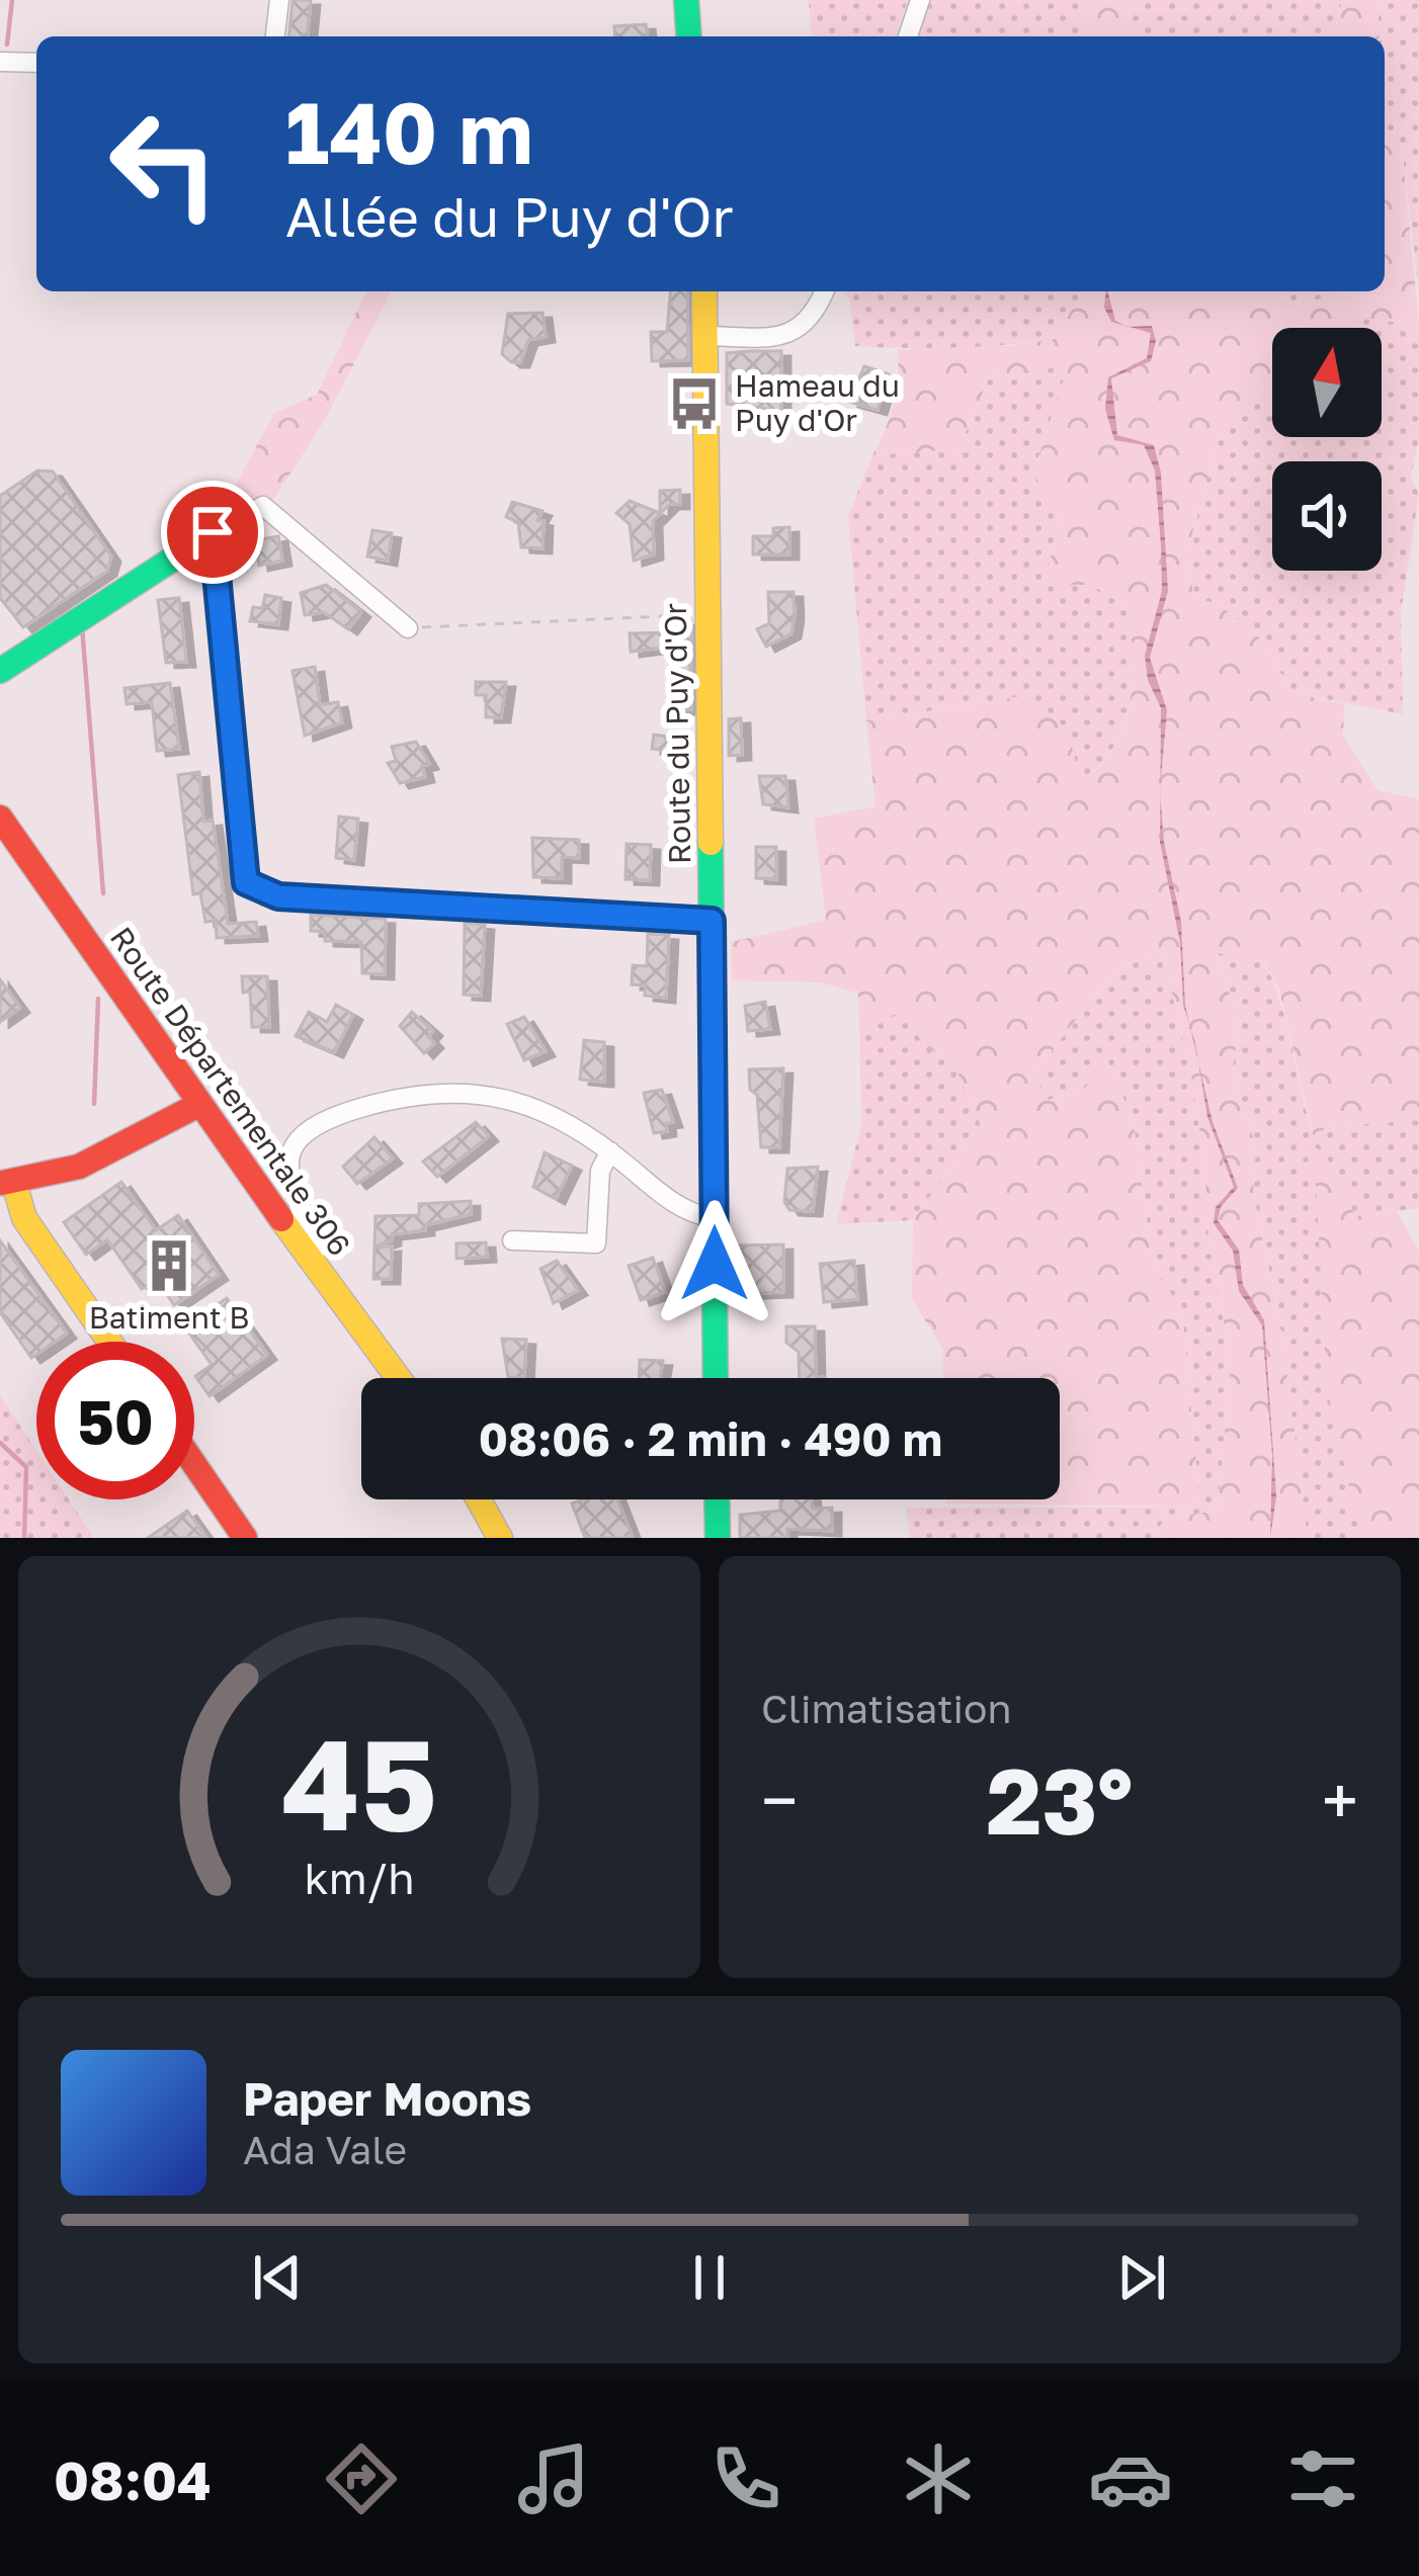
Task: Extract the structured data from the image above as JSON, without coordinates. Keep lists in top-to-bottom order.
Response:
{
  "streets": {
    "main road": ["Route du Puy d'Or", "Route Départementale 306"]
  },
  "places": {
    "bus stop": ["Hameau du Puy d'Or"],
    "building": ["Batiment B"]
  },
  "north": "top",
  "page": {
    "turn": ["140 m", "Allée du Puy d'Or"],
    "limit": "50",
    "trip": "08:06 · 2 min · 490 m",
    "tile": "Climatisation",
    "heat": ["−", "23°", "+"],
    "song": ["Paper Moons", "Ada Vale"],
    "tabs": "08:04",
    "gauge": ["45", "km/h"]
  }
}
